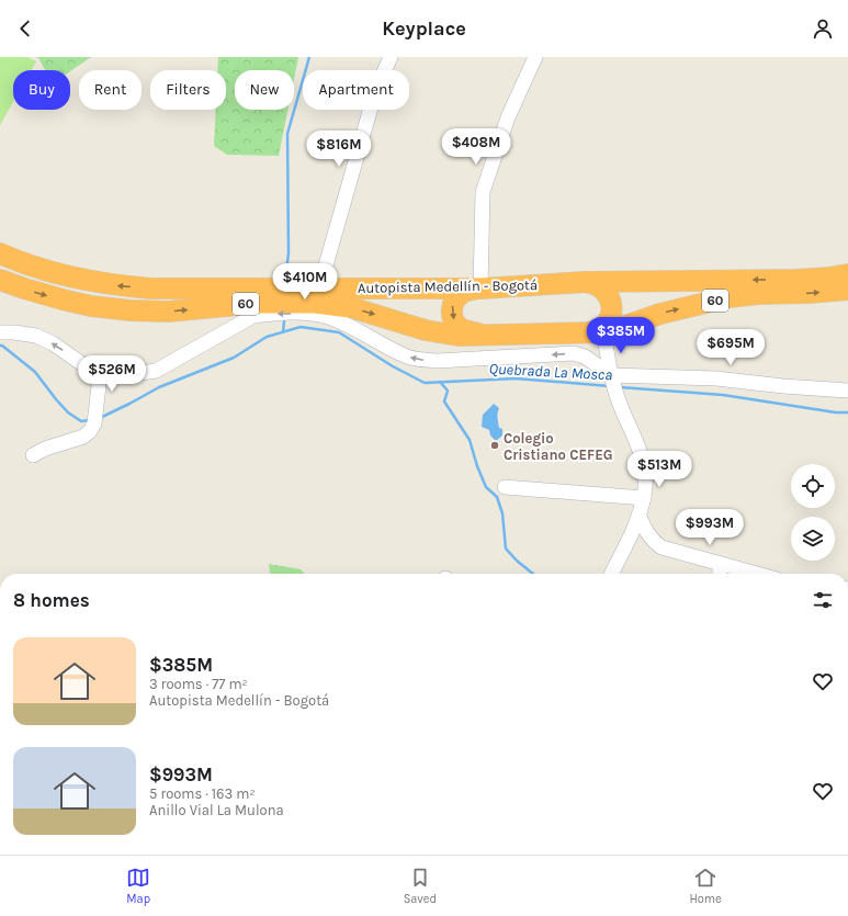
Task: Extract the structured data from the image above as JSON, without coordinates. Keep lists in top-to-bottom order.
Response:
{
  "streets": {
    "highway": ["Autopista Medellín - Bogotá", "60"]
  },
  "water": ["Quebrada La Mosca"],
  "places": ["Colegio Cristiano CEFEG"],
  "page": {
    "header": "Keyplace",
    "chip": [
      "Buy",
      "Rent",
      "Filters",
      "New",
      "Apartment"
    ],
    "price": [
      "$408M",
      "$816M",
      "$410M",
      "$385M",
      "$695M",
      "$526M",
      "$513M",
      "$993M"
    ],
    "heading": "8 homes",
    "list": [
      {
        "name": "$385M",
        "note": "3 rooms · 77 m² · Autopista Medellín - Bogotá"
      },
      {
        "name": "$993M",
        "note": "5 rooms · 163 m² · Anillo Vial La Mulona"
      }
    ],
    "tabs": ["Map", "Saved", "Home"]
  }
}
